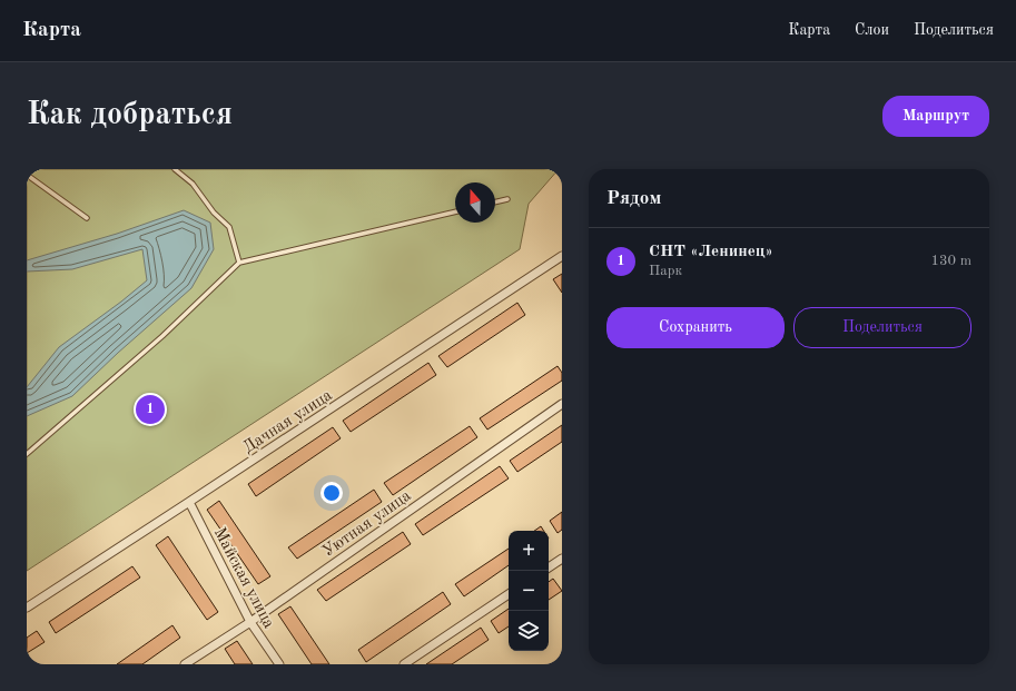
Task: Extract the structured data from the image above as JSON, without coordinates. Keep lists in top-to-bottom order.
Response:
{
  "streets": {
    "street": ["Дачная улица", "Уютная улица", "Майская улица"]
  },
  "crossings": [
    ["Дачная улица", "Майская улица"],
    ["Уютная улица", "Майская улица"]
  ],
  "north": "top",
  "page": {
    "header": "Карта",
    "nav": ["Карта", "Слои", "Поделиться"],
    "buttons": [
      "Маршрут",
      ["Сохранить", "Поделиться"]
    ],
    "title": "Как добраться",
    "heading": "Рядом",
    "list": [
      {
        "mark": "1",
        "name": "СНТ «Ленинец»",
        "note": "Парк",
        "value": "130 m"
      }
    ],
    "pins": "1",
    "map_buttons": ["+", "−"]
  }
}
